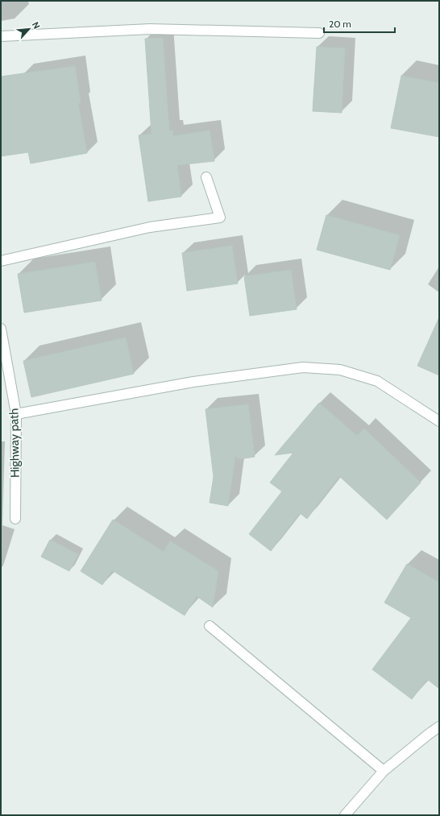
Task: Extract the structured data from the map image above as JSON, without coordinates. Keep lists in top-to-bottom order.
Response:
{
  "streets": {
    "street": ["Highway path"]
  },
  "scale_bar": "20 m",
  "north": "top right"
}
